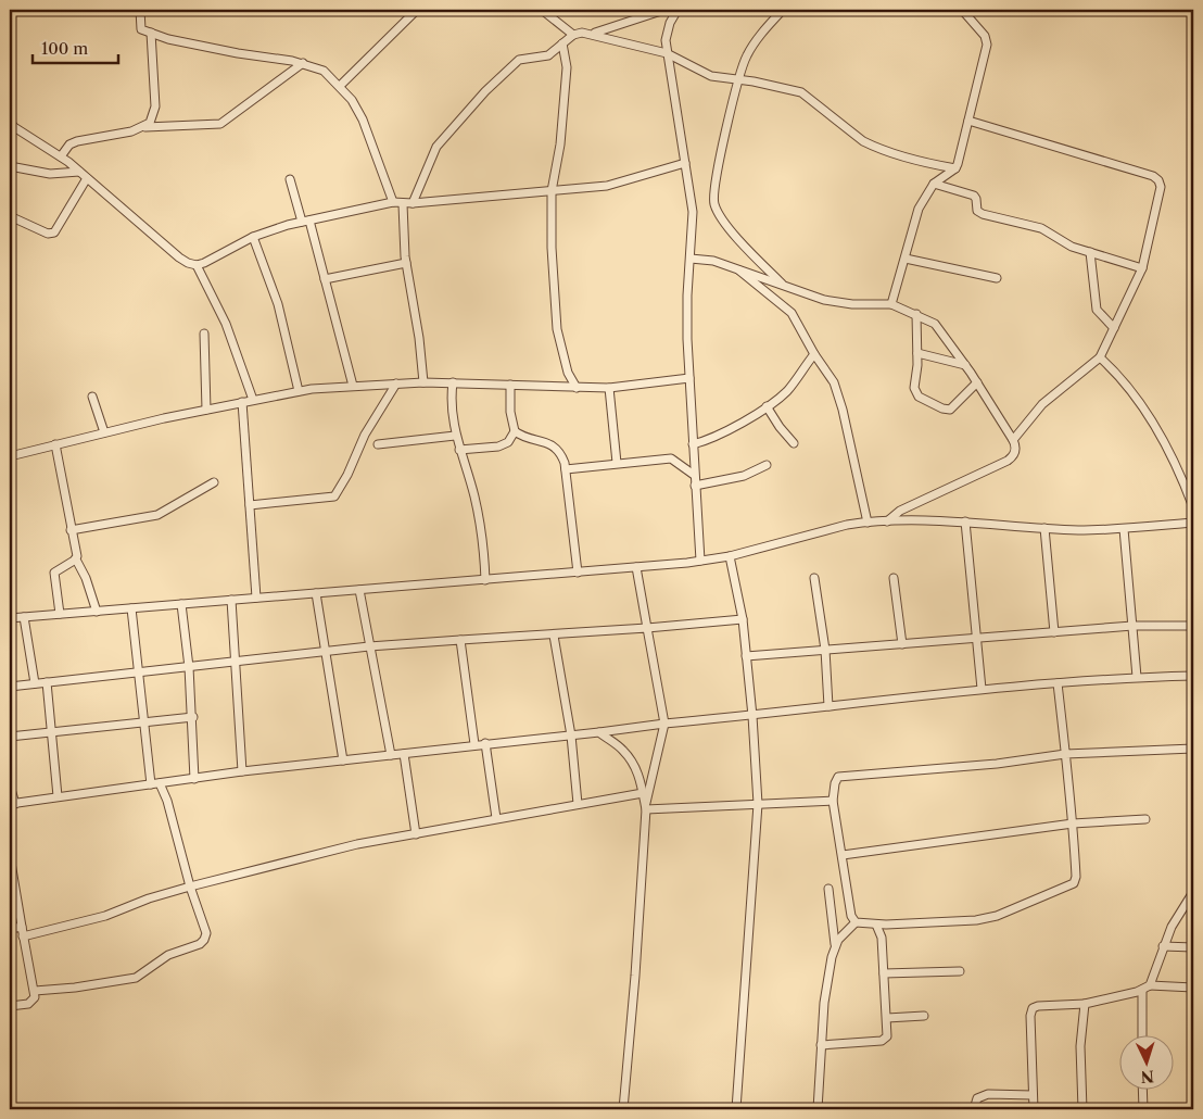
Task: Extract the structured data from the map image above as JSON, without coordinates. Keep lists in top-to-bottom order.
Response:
{
  "scale_bar": "100 m",
  "north": "bottom"
}
